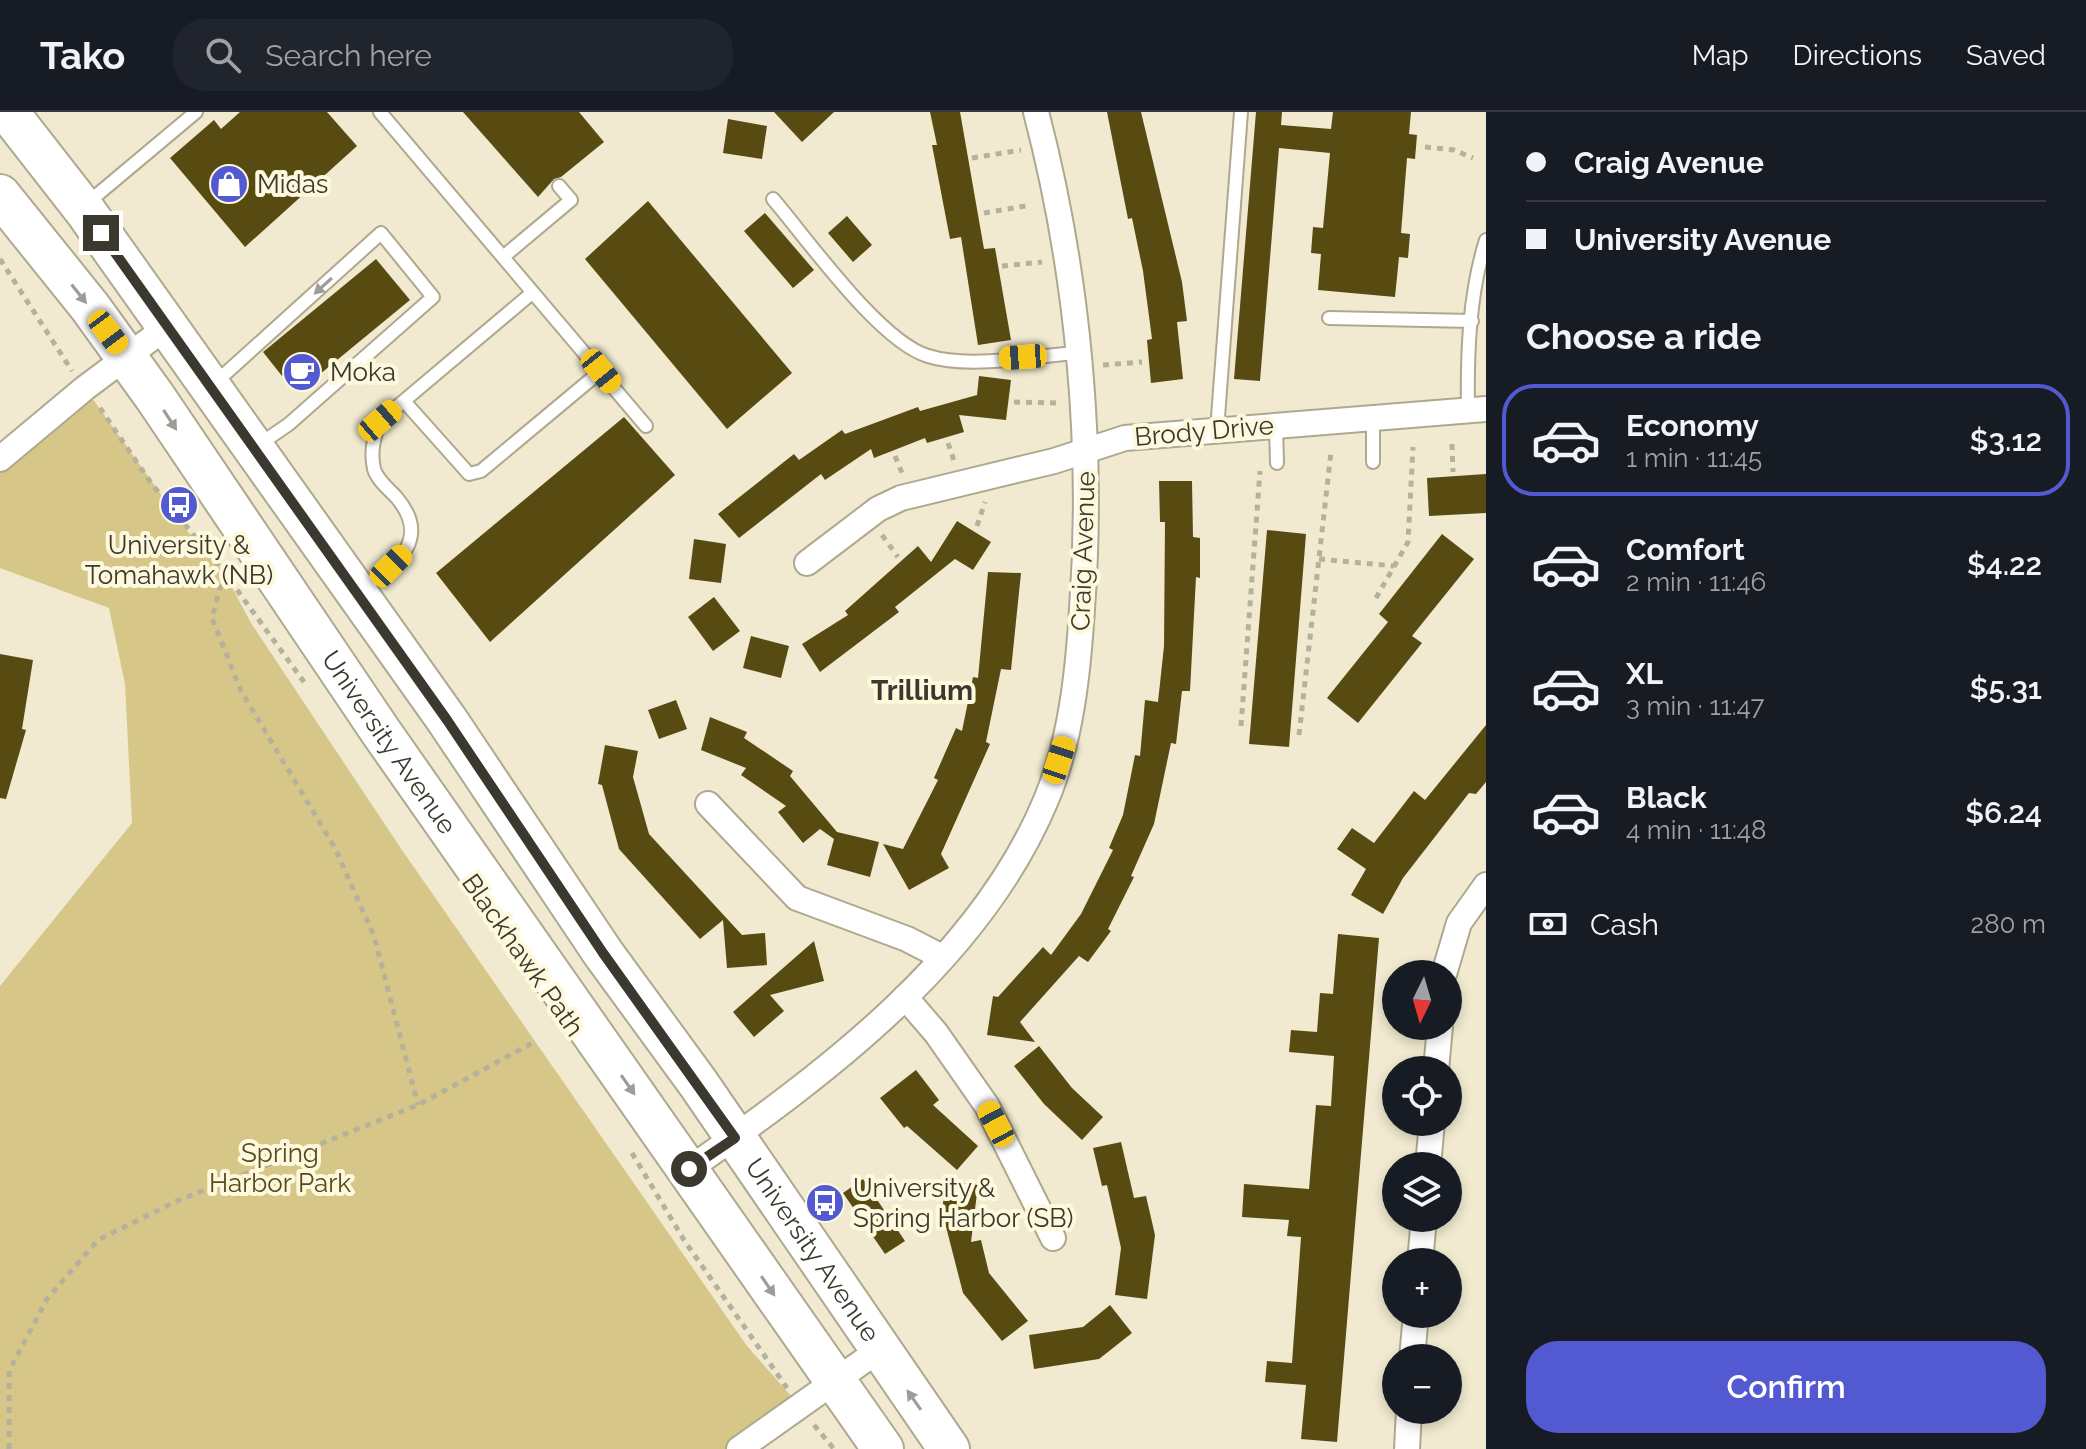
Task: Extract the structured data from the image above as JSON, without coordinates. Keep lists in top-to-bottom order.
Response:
{
  "streets": {
    "main road": ["University Avenue"],
    "street": ["Brody Drive", "Craig Avenue"]
  },
  "crossings": [
    ["Brody Drive", "Craig Avenue"],
    ["Craig Avenue", "University Avenue"]
  ],
  "districts": ["Trillium"],
  "parks": ["Spring Harbor Park"],
  "places": {
    "shop": ["Midas"],
    "cafe": ["Moka"],
    "bus stop": ["University & Tomahawk (NB)", "University & Spring Harbor (SB)"]
  },
  "north": "bottom",
  "page": {
    "header": "Tako",
    "search": "Search here",
    "nav": ["Map", "Directions", "Saved"],
    "banner": ["Craig Avenue", "University Avenue"],
    "heading": "Choose a ride",
    "list": [
      {
        "name": "Economy",
        "note": "1 min · 11:45",
        "value": "$3.12"
      },
      {
        "name": "Comfort",
        "note": "2 min · 11:46",
        "value": "$4.22"
      },
      {
        "name": "XL",
        "note": "3 min · 11:47",
        "value": "$5.31"
      },
      {
        "name": "Black",
        "note": "4 min · 11:48",
        "value": "$6.24"
      }
    ],
    "pay": ["Cash", "280 m"],
    "map_buttons": ["+", "−"],
    "buttons": "Confirm"
  }
}
